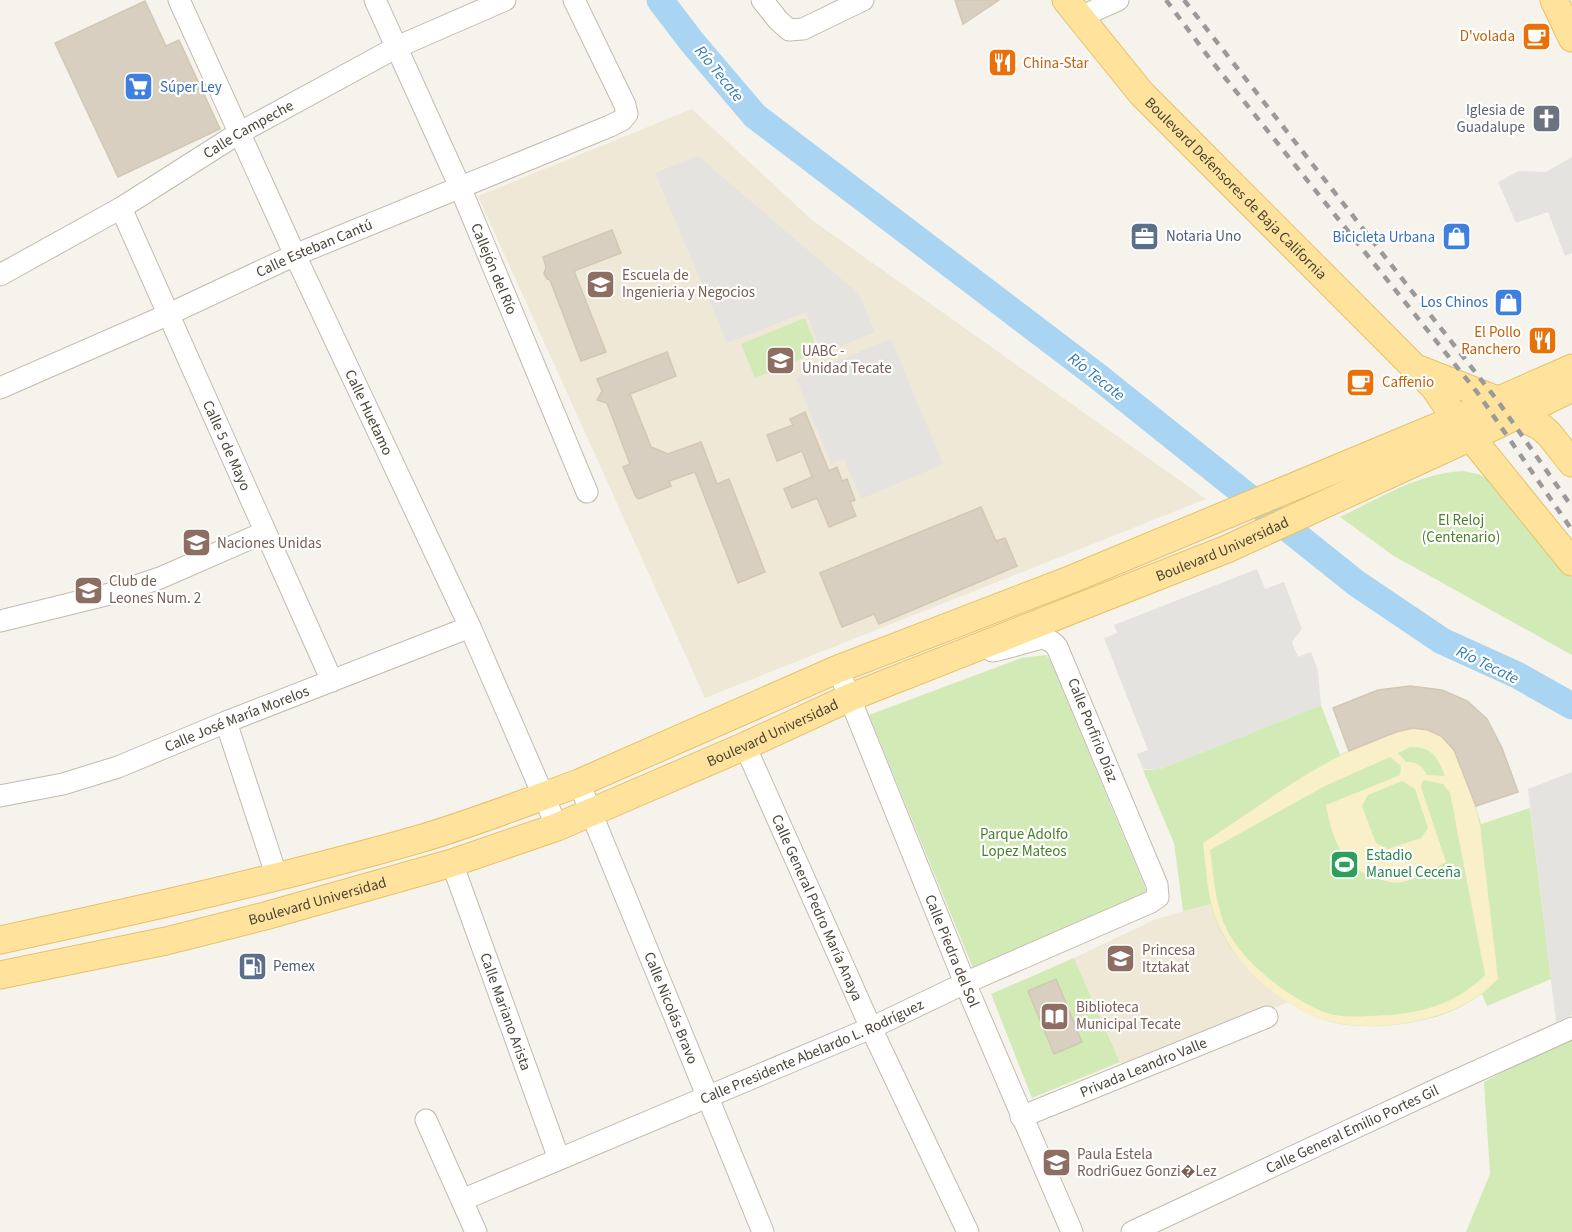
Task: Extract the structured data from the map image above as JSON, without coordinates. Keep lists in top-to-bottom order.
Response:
{
  "streets": {
    "main road": ["Boulevard Defensores de Baja California", "Boulevard Universidad"],
    "street": [
      "Calle Campeche",
      "Calle Esteban Cantú",
      "Callejón del Río",
      "Calle Huetamo",
      "Calle 5 de Mayo",
      "Calle José María Morelos",
      "Calle Porfirio Díaz",
      "Calle General Pedro María Anaya",
      "Calle Piedra del Sol",
      "Calle Nicolás Bravo",
      "Calle Mariano Arista",
      "Calle Presidente Abelardo L. Rodríguez",
      "Privada Leandro Valle",
      "Calle General Emilio Portes Gil"
    ]
  },
  "crossings": [
    ["Calle Campeche", "Callejón del Río"],
    ["Calle Campeche", "Calle Huetamo"],
    ["Calle Campeche", "Calle 5 de Mayo"],
    ["Boulevard Defensores de Baja California", "Boulevard Universidad"],
    ["Calle Esteban Cantú", "Callejón del Río"],
    ["Calle Esteban Cantú", "Calle Huetamo"],
    ["Calle Esteban Cantú", "Calle 5 de Mayo"],
    ["Calle Huetamo", "Boulevard Universidad"],
    ["Calle Huetamo", "Calle José María Morelos"],
    ["Calle 5 de Mayo", "Calle José María Morelos"],
    ["Boulevard Universidad", "Calle Porfirio Díaz"],
    ["Boulevard Universidad", "Calle General Pedro María Anaya"],
    ["Boulevard Universidad", "Calle Piedra del Sol"],
    ["Boulevard Universidad", "Calle Nicolás Bravo"],
    ["Boulevard Universidad", "Calle Mariano Arista"],
    ["Calle Porfirio Díaz", "Calle Presidente Abelardo L. Rodríguez"],
    ["Calle General Pedro María Anaya", "Calle Presidente Abelardo L. Rodríguez"],
    ["Calle Piedra del Sol", "Calle Presidente Abelardo L. Rodríguez"],
    ["Calle Piedra del Sol", "Privada Leandro Valle"],
    ["Calle Nicolás Bravo", "Calle Presidente Abelardo L. Rodríguez"],
    ["Calle Mariano Arista", "Calle Presidente Abelardo L. Rodríguez"]
  ],
  "water": ["Río Tecate"],
  "parks": ["El Reloj (Centenario)", "Parque Adolfo Lopez Mateos"],
  "places": {
    "cafe": ["D'volada", "Caffenio"],
    "restaurant": ["China-Star", "El Pollo Ranchero"],
    "supermarket": ["Súper Ley"],
    "church": ["Iglesia de Guadalupe"],
    "office": ["Notaria Uno"],
    "shop": ["Bicicleta Urbana", "Los Chinos"],
    "school or university": [
      "Escuela de Ingenieria y Negocios",
      "UABC - Unidad Tecate",
      "Naciones Unidas",
      "Club de Leones Num. 2",
      "Princesa Itztakat",
      "Paula Estela RodriGuez Gonzi�Lez"
    ],
    "sports": ["Estadio Manuel Ceceña"],
    "fuel station": ["Pemex"],
    "library": ["Biblioteca Municipal Tecate"]
  }
}
